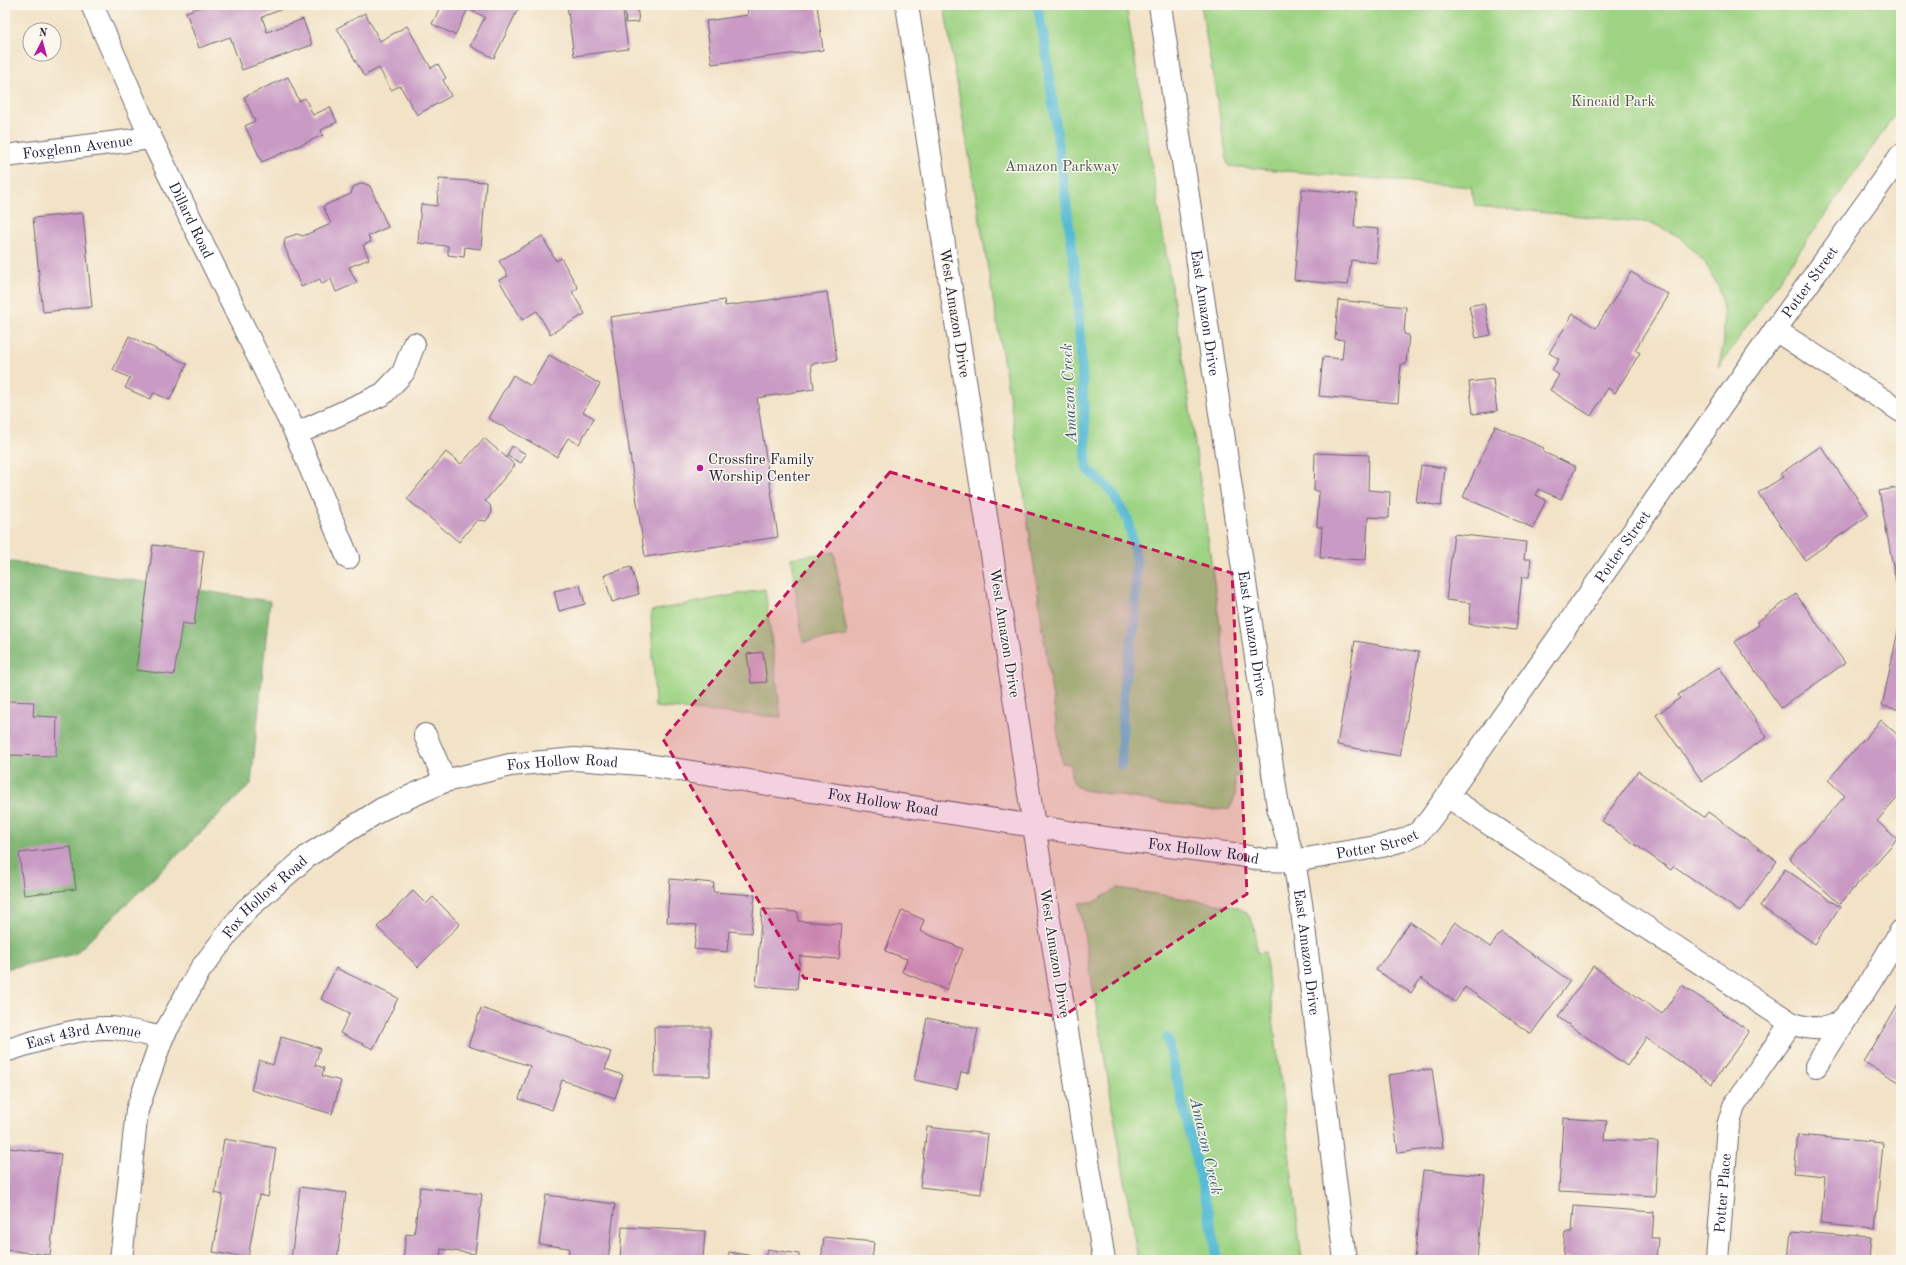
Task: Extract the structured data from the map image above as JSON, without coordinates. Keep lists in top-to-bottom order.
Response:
{
  "streets": {
    "street": [
      "Foxglenn Avenue",
      "Dillard Road",
      "Potter Street",
      "East Amazon Drive",
      "West Amazon Drive",
      "Fox Hollow Road",
      "East 43rd Avenue",
      "Potter Place"
    ]
  },
  "crossings": [
    ["Foxglenn Avenue", "Dillard Road"],
    ["Potter Street", "East Amazon Drive"],
    ["Potter Street", "Fox Hollow Road"],
    ["East Amazon Drive", "Fox Hollow Road"],
    ["West Amazon Drive", "Fox Hollow Road"],
    ["Fox Hollow Road", "East 43rd Avenue"]
  ],
  "water": ["Amazon Creek"],
  "parks": ["Kincaid Park", "Amazon Parkway"],
  "places": ["Crossfire Family Worship Center"],
  "north": "top"
}
